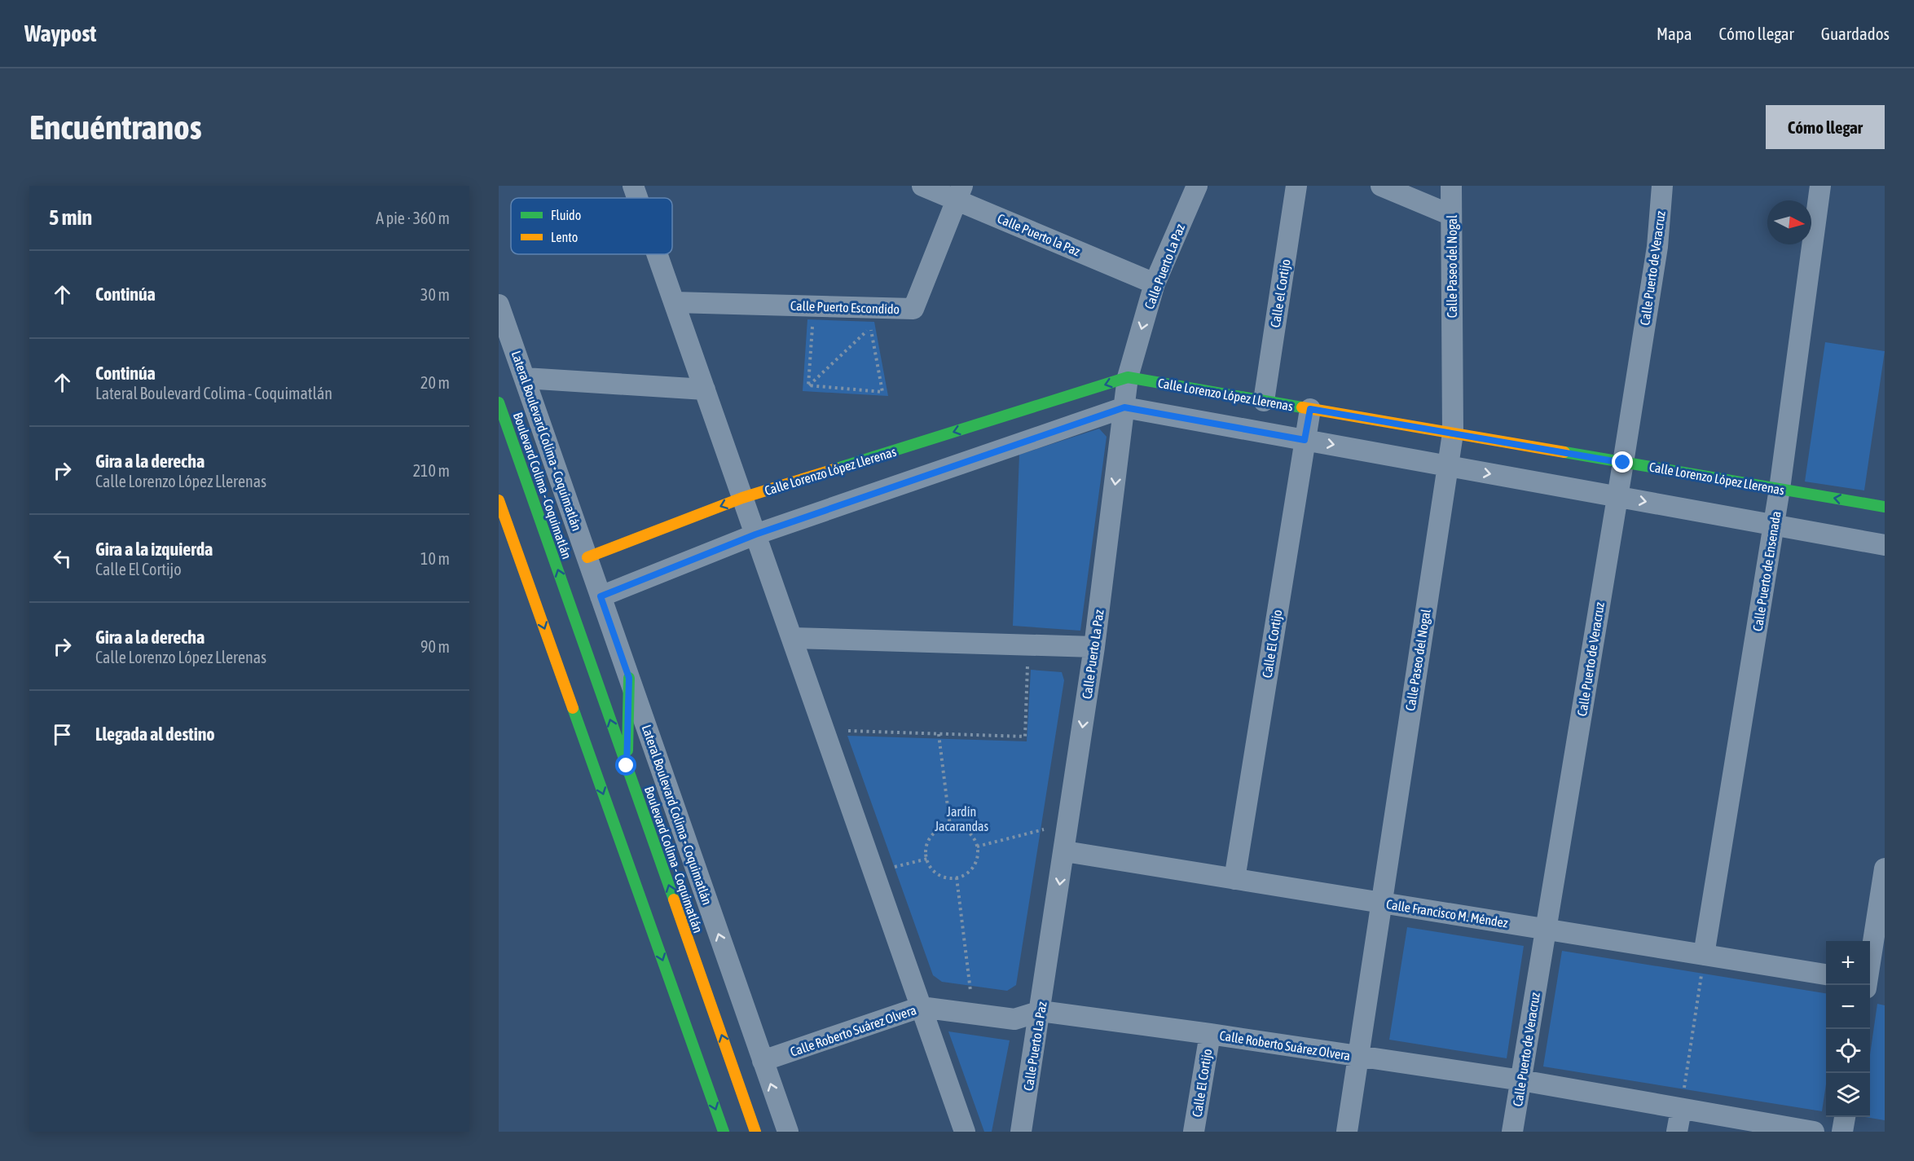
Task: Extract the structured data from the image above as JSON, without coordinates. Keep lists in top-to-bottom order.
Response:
{
  "streets": {
    "main road": ["Calle Lorenzo López Llerenas", "Boulevard Colima - Coquimatlán"],
    "street": [
      "Calle Puerto la Paz",
      "Calle Puerto La Paz",
      "Calle Paseo del Nogal",
      "Calle Puerto de Veracruz",
      "Calle el Cortijo",
      "Calle Puerto Escondido",
      "Lateral Boulevard Colima - Coquimatlán",
      "Calle Puerto de Ensenada",
      "Calle El Cortijo",
      "Calle Francisco M. Méndez",
      "Calle Roberto Suárez Olvera"
    ]
  },
  "crossings": [
    ["Calle Puerto la Paz", "Calle Puerto La Paz"],
    ["Calle Puerto la Paz", "Calle Puerto Escondido"],
    ["Calle Puerto La Paz", "Calle Lorenzo López Llerenas"],
    ["Calle Puerto La Paz", "Calle Francisco M. Méndez"],
    ["Calle Puerto La Paz", "Calle Roberto Suárez Olvera"],
    ["Calle Paseo del Nogal", "Calle Lorenzo López Llerenas"],
    ["Calle Paseo del Nogal", "Calle Francisco M. Méndez"],
    ["Calle Paseo del Nogal", "Calle Roberto Suárez Olvera"],
    ["Calle Puerto de Veracruz", "Calle Lorenzo López Llerenas"],
    ["Calle Puerto de Veracruz", "Calle Francisco M. Méndez"],
    ["Calle Puerto de Veracruz", "Calle Roberto Suárez Olvera"],
    ["Calle el Cortijo", "Calle Lorenzo López Llerenas"],
    ["Calle Lorenzo López Llerenas", "Lateral Boulevard Colima - Coquimatlán"],
    ["Calle Lorenzo López Llerenas", "Calle Puerto de Ensenada"],
    ["Calle Lorenzo López Llerenas", "Calle El Cortijo"],
    ["Lateral Boulevard Colima - Coquimatlán", "Calle Roberto Suárez Olvera"],
    ["Calle Puerto de Ensenada", "Calle Francisco M. Méndez"],
    ["Calle El Cortijo", "Calle Francisco M. Méndez"],
    ["Calle El Cortijo", "Calle Roberto Suárez Olvera"]
  ],
  "one_way": ["Calle Puerto La Paz", "Calle Lorenzo López Llerenas"],
  "parks": ["Jardín Jacarandas"],
  "legend": ["Fluido", "Lento"],
  "north": "right",
  "page": {
    "header": "Waypost",
    "nav": ["Mapa", "Cómo llegar", "Guardados"],
    "buttons": "Cómo llegar",
    "title": "Encuéntranos",
    "heading": ["5 min", "A pie · 360 m"],
    "list": [
      ["Continúa", "30 m"],
      ["Continúa", "Lateral Boulevard Colima - Coquimatlán", "20 m"],
      ["Gira a la derecha", "Calle Lorenzo López Llerenas", "210 m"],
      ["Gira a la izquierda", "Calle El Cortijo", "10 m"],
      ["Gira a la derecha", "Calle Lorenzo López Llerenas", "90 m"],
      "Llegada al destino"
    ],
    "map_buttons": ["+", "−"]
  }
}
